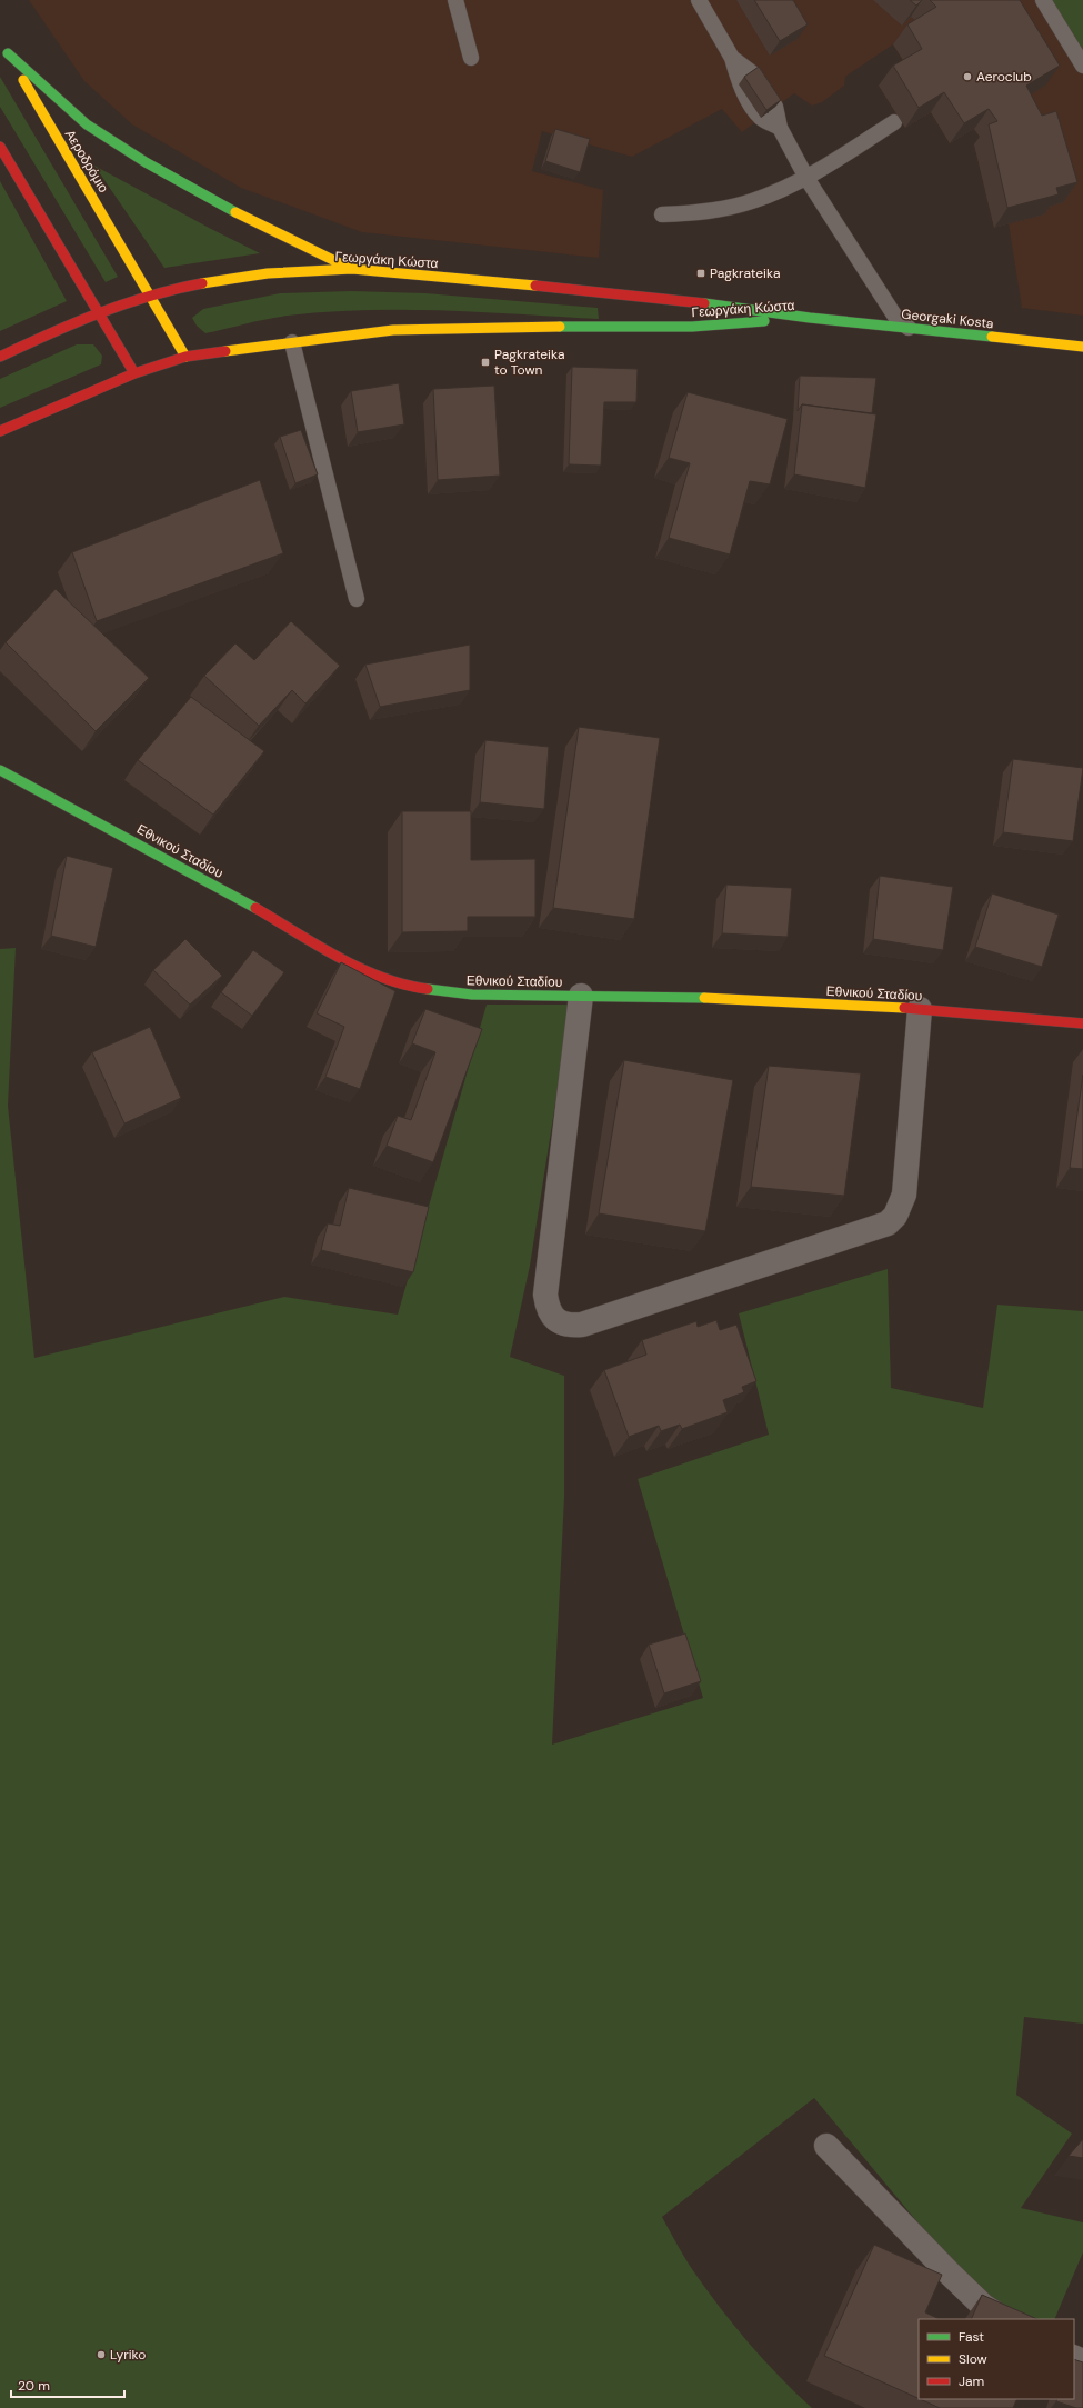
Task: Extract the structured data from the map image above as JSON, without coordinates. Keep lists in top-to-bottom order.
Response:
{
  "streets": {
    "main road": [
      "Αεροδρόμιο",
      "Γεωργάκη Κώστα",
      "Georgaki Kosta",
      "Εθνικού Σταδίου"
    ]
  },
  "crossings": [
    ["Αεροδρόμιο", "Γεωργάκη Κώστα"],
    ["Γεωργάκη Κώστα", "Georgaki Kosta"]
  ],
  "places": {
    "other": ["Aeroclub", "Lyriko"],
    "transit": ["Pagkrateika", "Pagkrateika to Town"]
  },
  "legend": ["Fast", "Slow", "Jam"],
  "scale_bar": "20 m"
}
